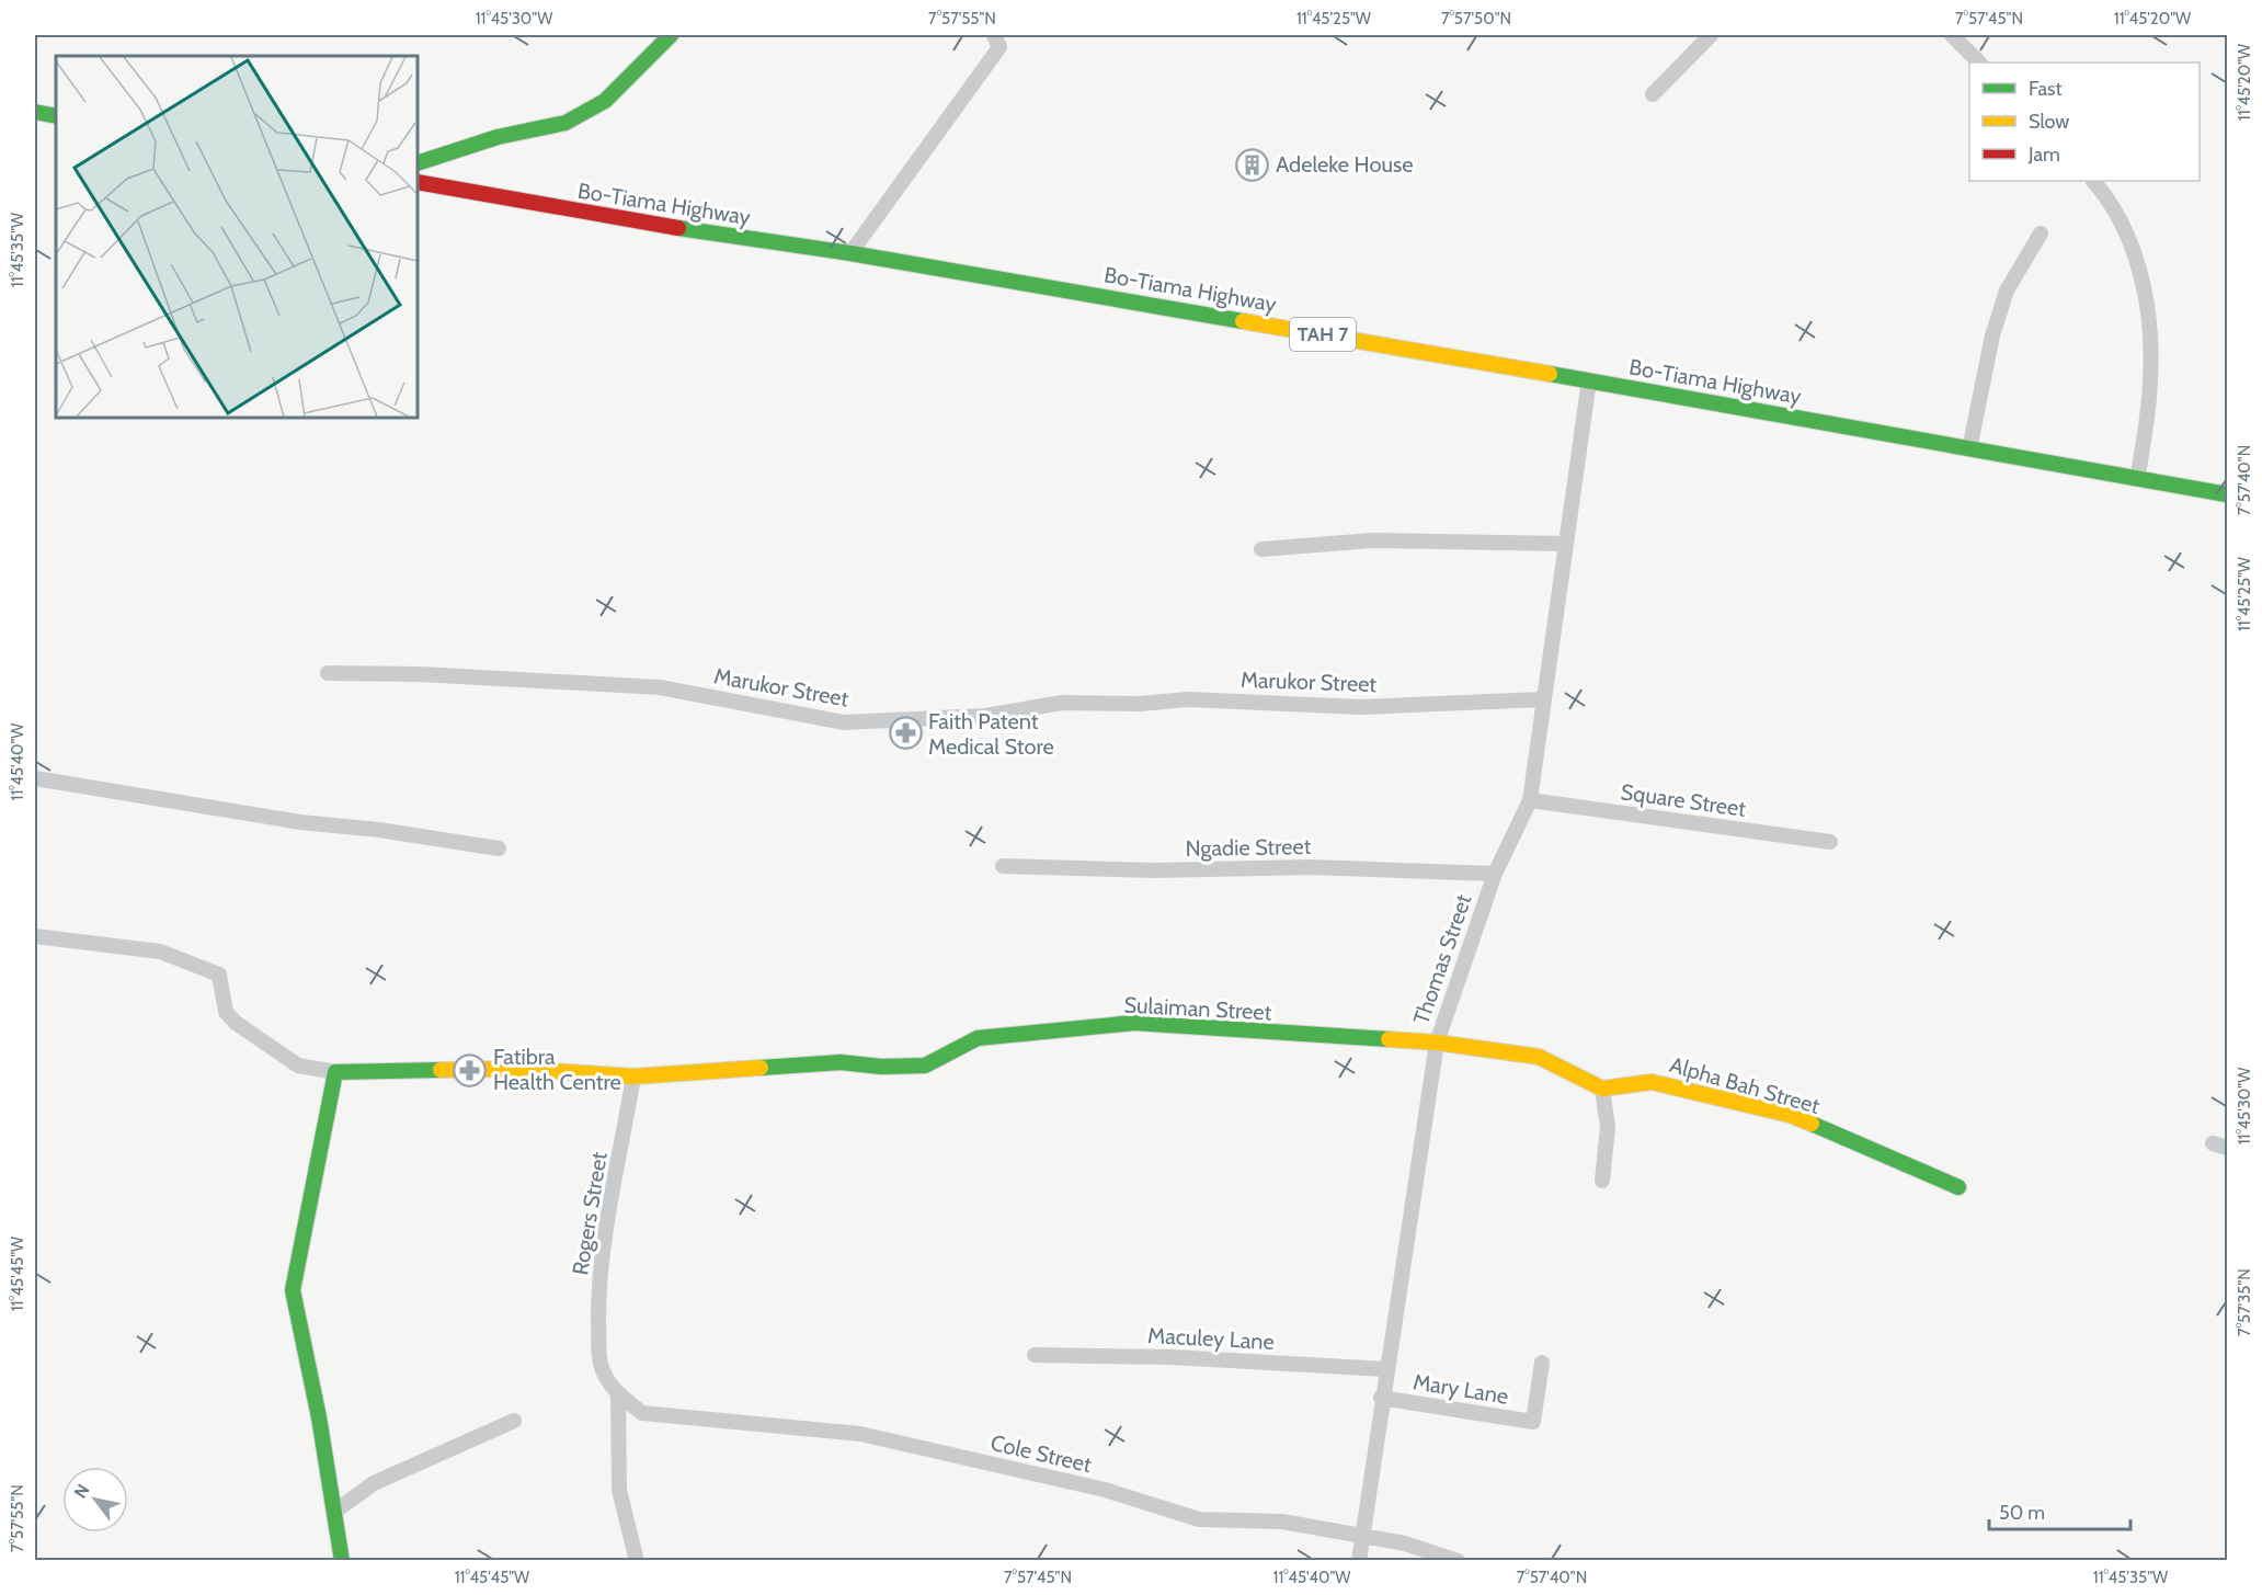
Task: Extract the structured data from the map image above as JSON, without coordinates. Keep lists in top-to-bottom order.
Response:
{
  "streets": {
    "main road": [
      "Bo-Tiama Highway",
      "TAH 7",
      "Sulaiman Street",
      "Alpha Bah Street"
    ],
    "street": [
      "Marukor Street",
      "Square Street",
      "Ngadie Street",
      "Thomas Street",
      "Rogers Street",
      "Maculey Lane",
      "Mary Lane",
      "Cole Street"
    ]
  },
  "crossings": [
    ["Bo-Tiama Highway", "Thomas Street"],
    ["Marukor Street", "Thomas Street"],
    ["Square Street", "Thomas Street"],
    ["Ngadie Street", "Thomas Street"],
    ["Thomas Street", "Sulaiman Street"],
    ["Thomas Street", "Maculey Lane"],
    ["Thomas Street", "Mary Lane"],
    ["Thomas Street", "Cole Street"],
    ["Sulaiman Street", "Rogers Street"],
    ["Rogers Street", "Cole Street"]
  ],
  "places": {
    "building": ["Adeleke House"],
    "pharmacy": ["Faith Patent Medical Store", "Fatibra Health Centre"]
  },
  "legend": ["Fast", "Slow", "Jam"],
  "scale_bar": "50 m",
  "north": "top left",
  "coordinates": [
    "11°45'30\"W",
    "7°57'55\"N",
    "11°45'25\"W",
    "7°57'50\"N",
    "7°57'45\"N",
    "11°45'20\"W",
    "11°45'35\"W",
    "7°57'40\"N",
    "11°45'40\"W",
    "11°45'45\"W",
    "7°57'35\"N"
  ]
}
